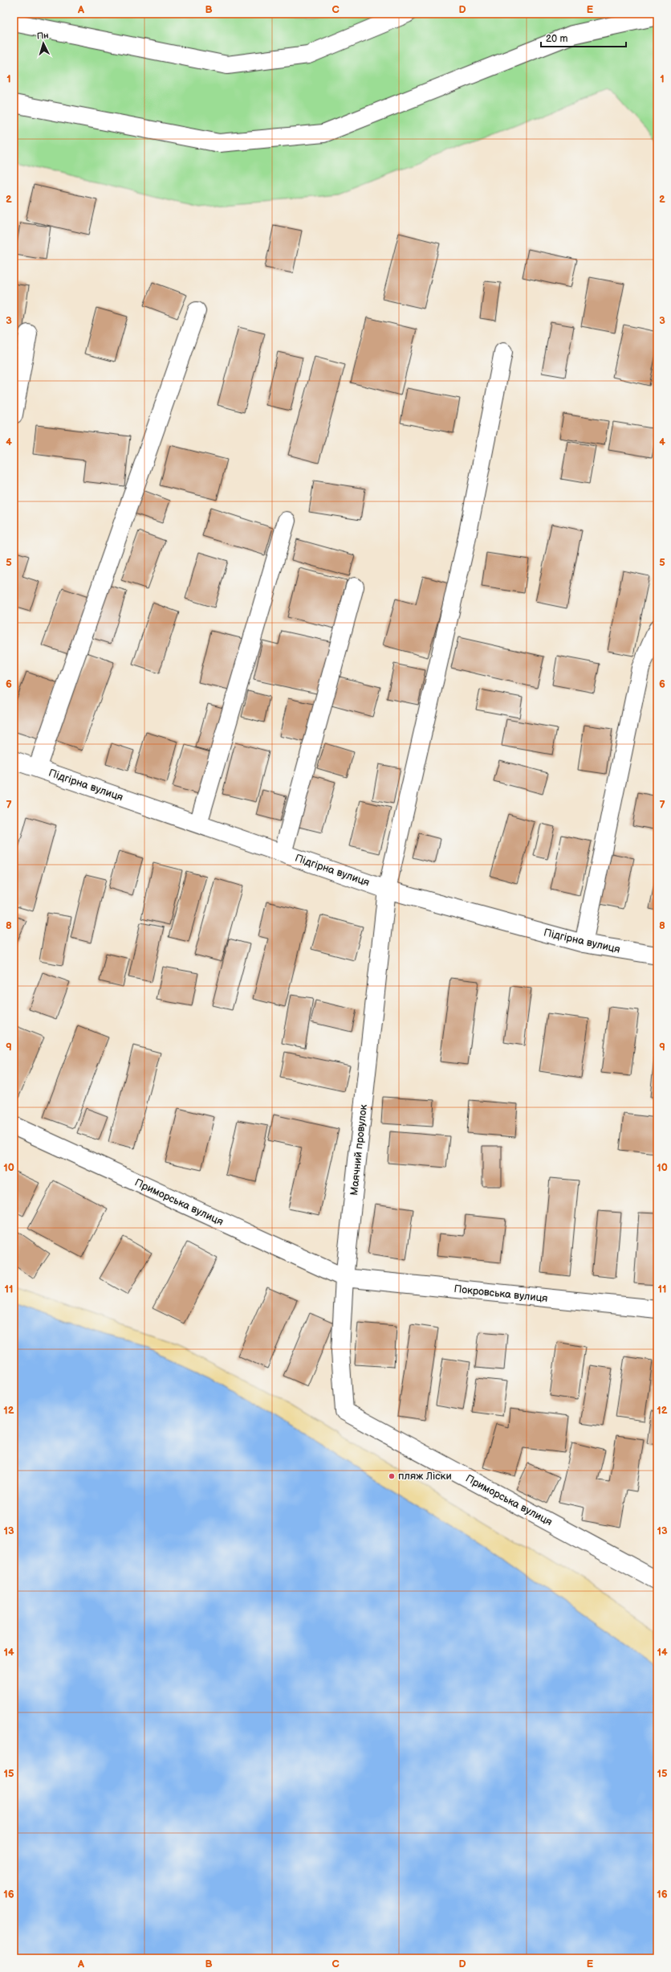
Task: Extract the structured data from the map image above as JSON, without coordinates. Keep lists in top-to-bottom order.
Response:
{
  "streets": {
    "street": [
      "Підгірна вулиця",
      "Маячний провулок",
      "Приморська вулиця",
      "Покровська вулиця"
    ]
  },
  "crossings": [
    ["Підгірна вулиця", "Маячний провулок"],
    ["Маячний провулок", "Приморська вулиця"],
    ["Маячний провулок", "Покровська вулиця"],
    ["Приморська вулиця", "Покровська вулиця"]
  ],
  "places": ["пляж Ліски"],
  "scale_bar": "20 m",
  "north": "top",
  "grid": {
    "columns": [
      "A",
      "B",
      "C",
      "D",
      "E"
    ],
    "rows": [
      "1",
      "2",
      "3",
      "4",
      "5",
      "6",
      "7",
      "8",
      "9",
      "10",
      "11",
      "12",
      "13",
      "14",
      "15",
      "16"
    ]
  }
}
